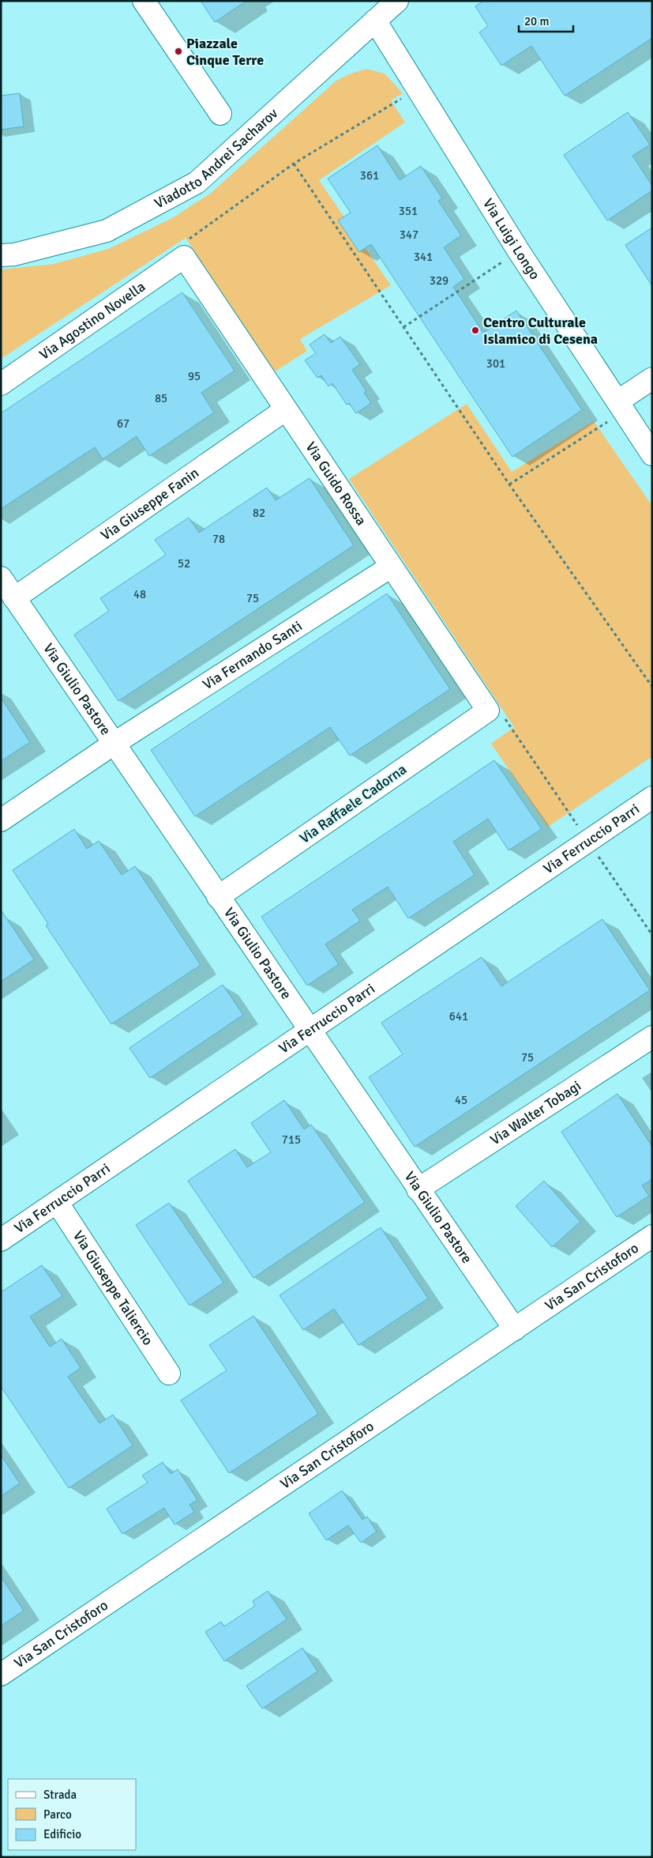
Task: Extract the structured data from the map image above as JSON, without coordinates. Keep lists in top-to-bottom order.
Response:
{
  "streets": {
    "street": [
      "Viadotto Andrei Sacharov",
      "Via Luigi Longo",
      "Via Agostino Novella",
      "Via Guido Rossa",
      "Via Giuseppe Fanin",
      "Via Fernando Santi",
      "Via Giulio Pastore",
      "Via Raffaele Cadorna",
      "Via Ferruccio Parri",
      "Via Walter Tobagi",
      "Via San Cristoforo",
      "Via Giuseppe Taliercio"
    ]
  },
  "crossings": [
    ["Viadotto Andrei Sacharov", "Via Luigi Longo"],
    ["Via Agostino Novella", "Via Guido Rossa"],
    ["Via Guido Rossa", "Via Giuseppe Fanin"],
    ["Via Guido Rossa", "Via Fernando Santi"],
    ["Via Guido Rossa", "Via Raffaele Cadorna"],
    ["Via Giuseppe Fanin", "Via Giulio Pastore"],
    ["Via Fernando Santi", "Via Giulio Pastore"],
    ["Via Giulio Pastore", "Via Raffaele Cadorna"],
    ["Via Giulio Pastore", "Via Ferruccio Parri"],
    ["Via Giulio Pastore", "Via Walter Tobagi"],
    ["Via Giulio Pastore", "Via San Cristoforo"],
    ["Via Ferruccio Parri", "Via Giuseppe Taliercio"]
  ],
  "places": ["Piazzale Cinque Terre", "Centro Culturale Islamico di Cesena"],
  "house_numbers": [
    "361",
    "351",
    "347",
    "341",
    "329",
    "301",
    "95",
    "85",
    "67",
    "82",
    "78",
    "52",
    "48",
    "75",
    "641",
    "75",
    "45",
    "715"
  ],
  "legend": ["Strada", "Parco", "Edificio"],
  "scale_bar": "20 m"
}
